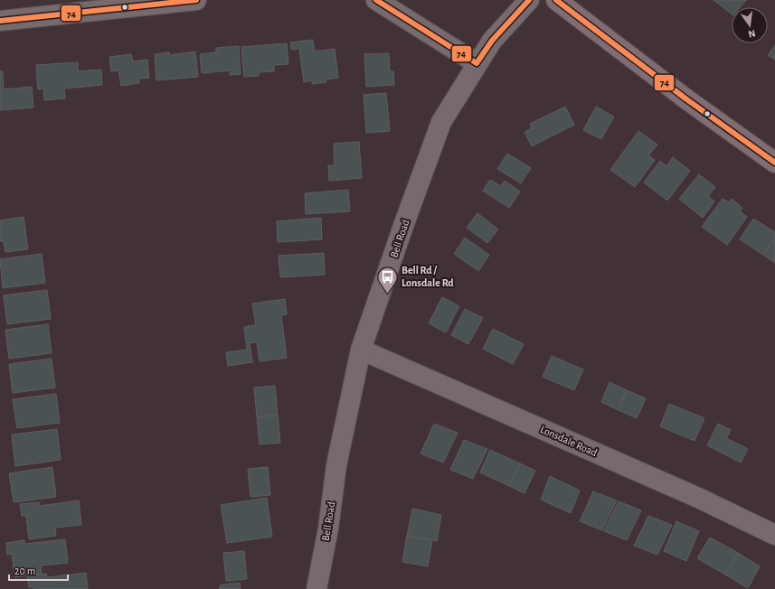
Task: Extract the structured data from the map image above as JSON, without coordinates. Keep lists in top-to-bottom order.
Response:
{
  "streets": {
    "street": ["Bell Road", "Lonsdale Road"]
  },
  "crossings": [
    ["Bell Road", "Lonsdale Road"]
  ],
  "places": {
    "bus stop": ["Bell Rd / Lonsdale Rd"]
  },
  "lines": ["transit line 74"],
  "scale_bar": "20 m",
  "north": "bottom"
}
